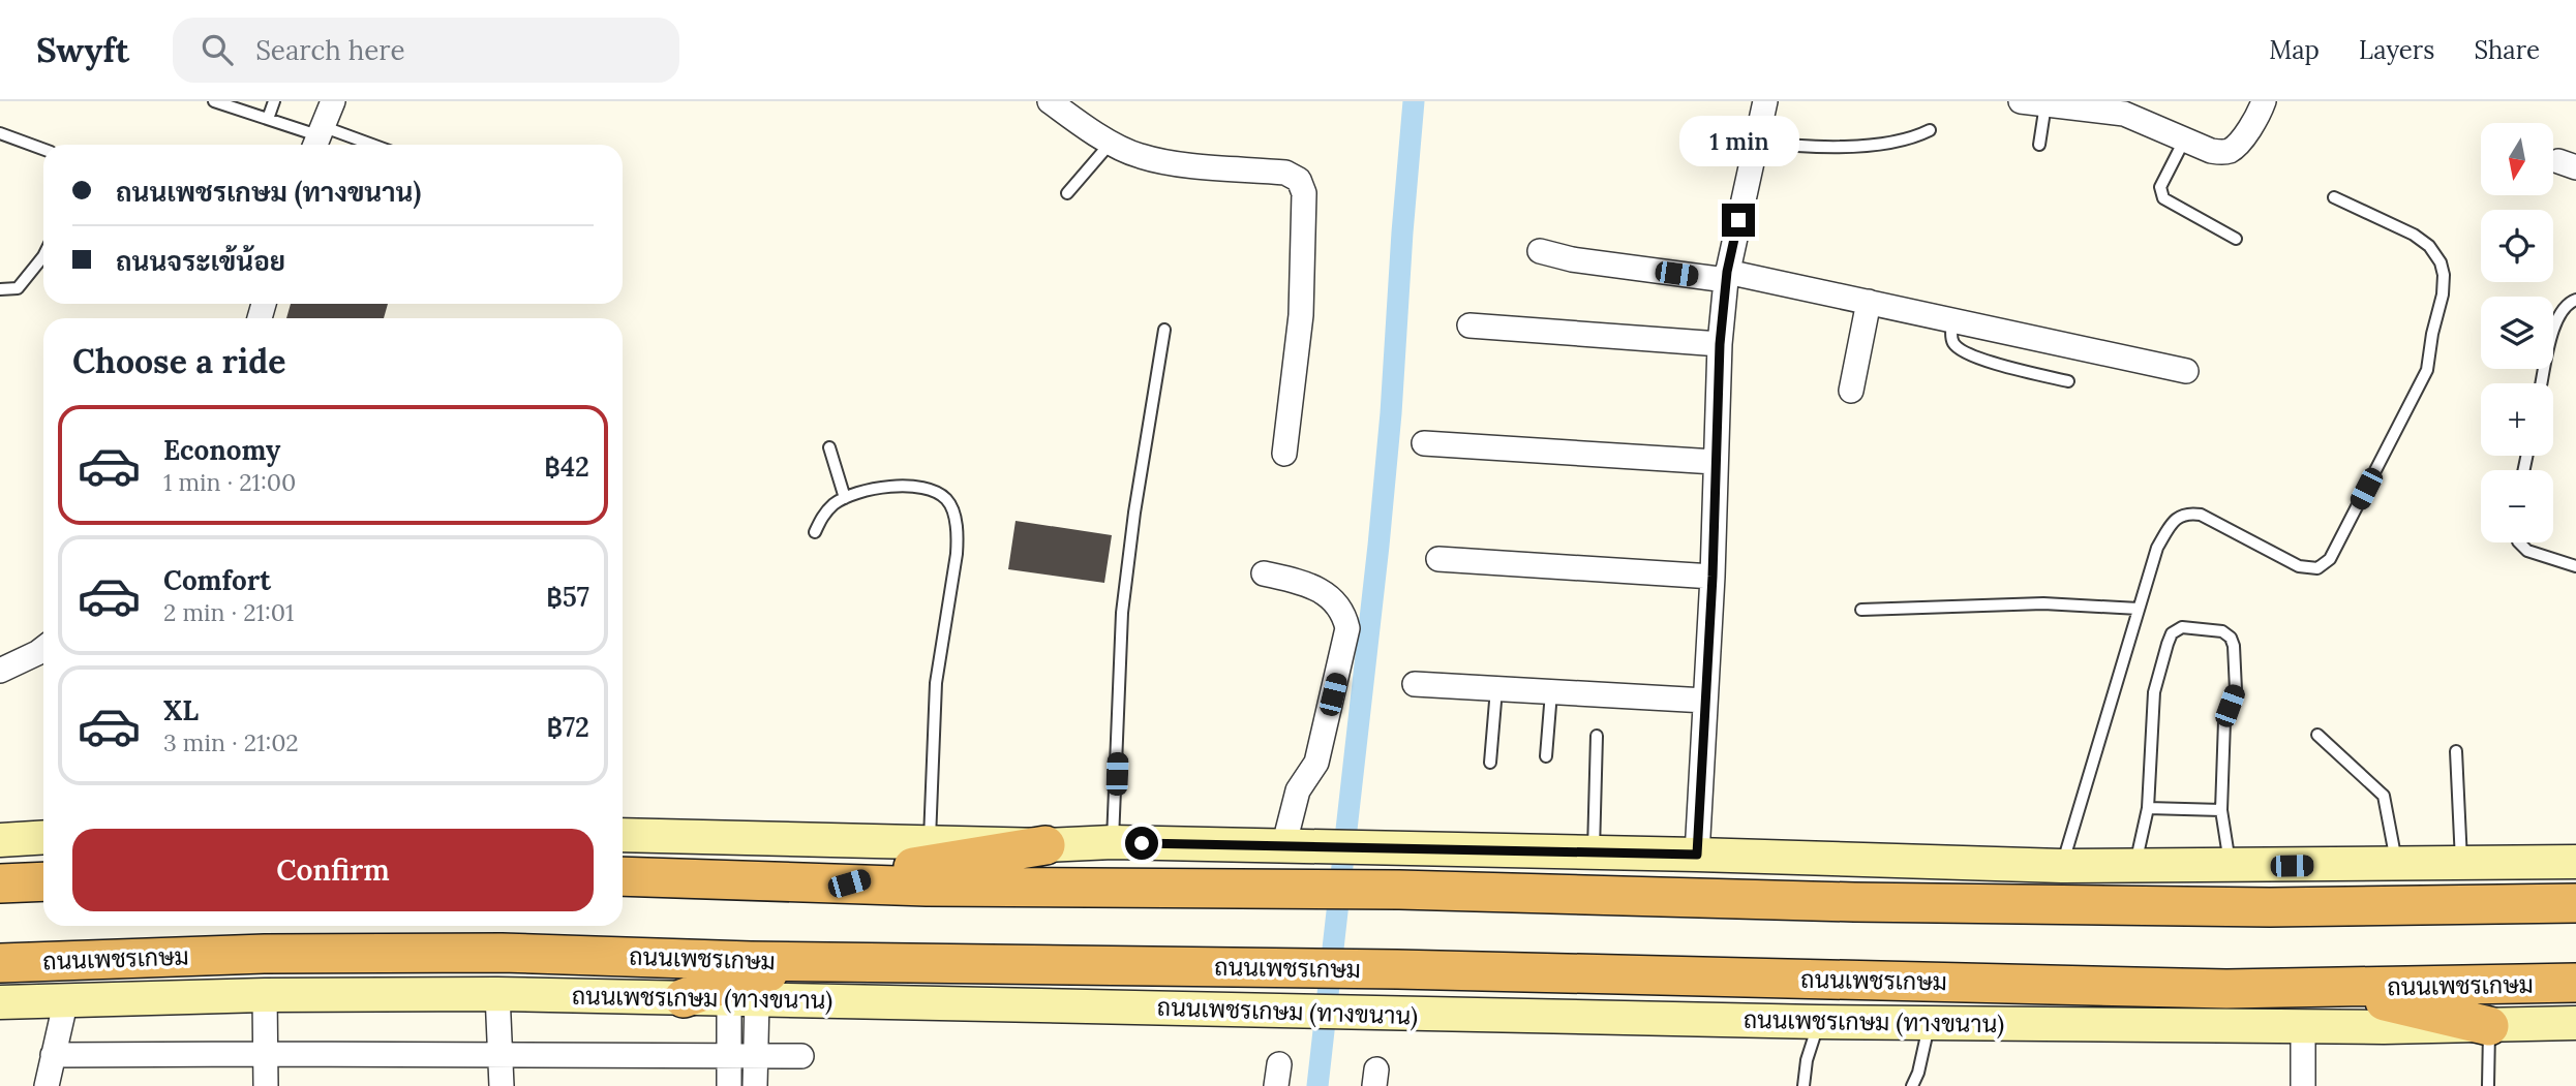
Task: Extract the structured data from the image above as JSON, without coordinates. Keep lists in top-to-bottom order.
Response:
{
  "streets": {
    "highway": ["ถนนเพชรเกษม"],
    "main road": ["ถนนเพชรเกษม (ทางขนาน)"]
  },
  "north": "bottom",
  "page": {
    "header": "Swyft",
    "search": "Search here",
    "nav": ["Map", "Layers", "Share"],
    "bubble": "1 min",
    "map_buttons": ["+", "−"],
    "banner": ["ถนนเพชรเกษม (ทางขนาน)", "ถนนจระเข้น้อย"],
    "heading": "Choose a ride",
    "list": [
      {
        "name": "Economy",
        "note": "1 min · 21:00",
        "value": "฿42"
      },
      {
        "name": "Comfort",
        "note": "2 min · 21:01",
        "value": "฿57"
      },
      {
        "name": "XL",
        "note": "3 min · 21:02",
        "value": "฿72"
      }
    ],
    "buttons": "Confirm"
  }
}
